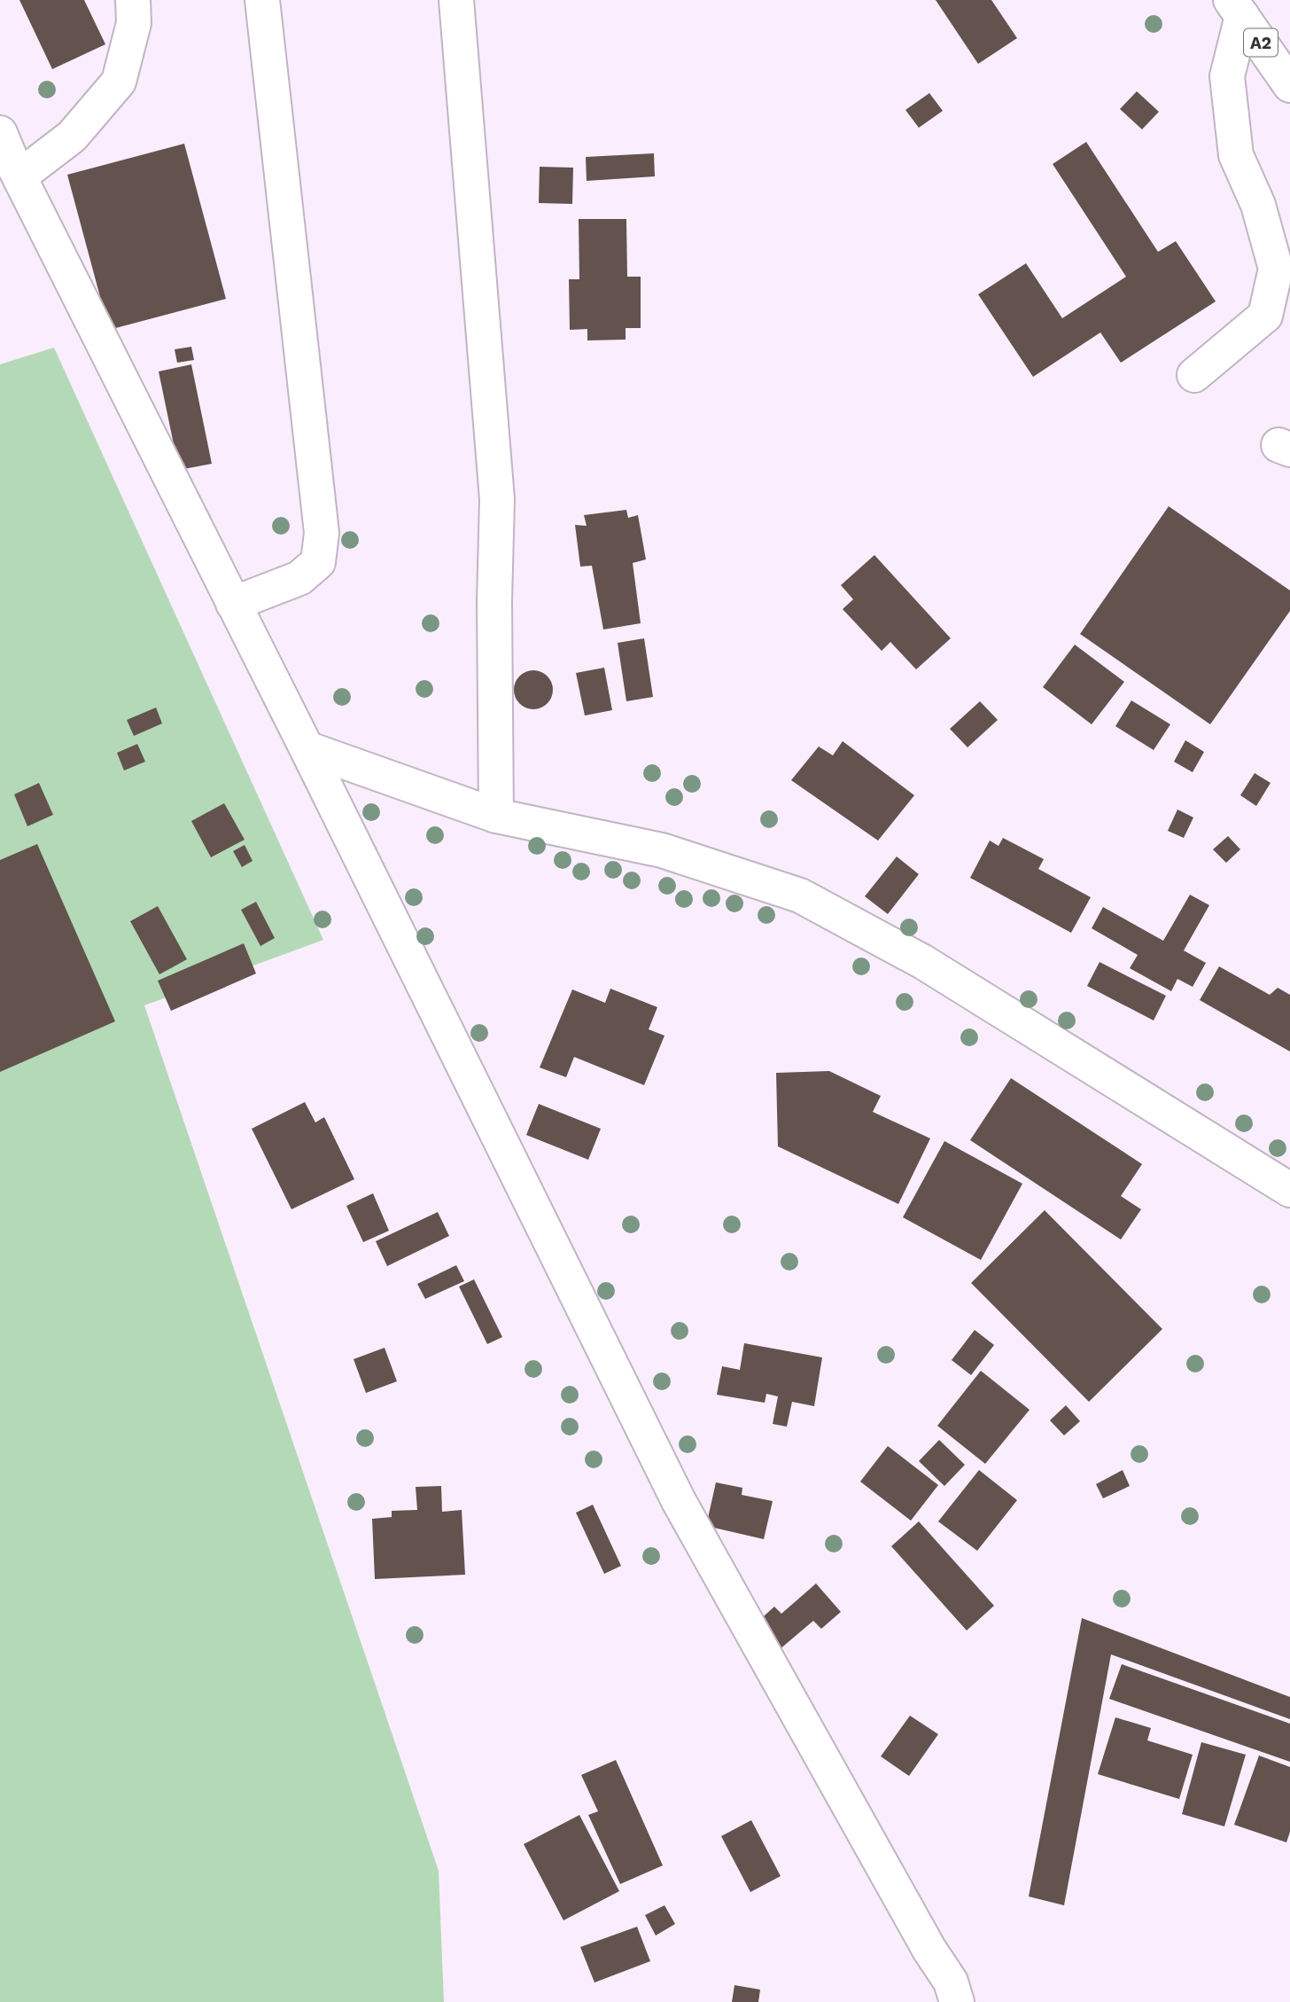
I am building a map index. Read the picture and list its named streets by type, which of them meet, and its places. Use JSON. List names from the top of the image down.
{
  "streets": {
    "main road": ["A2"]
  }
}
